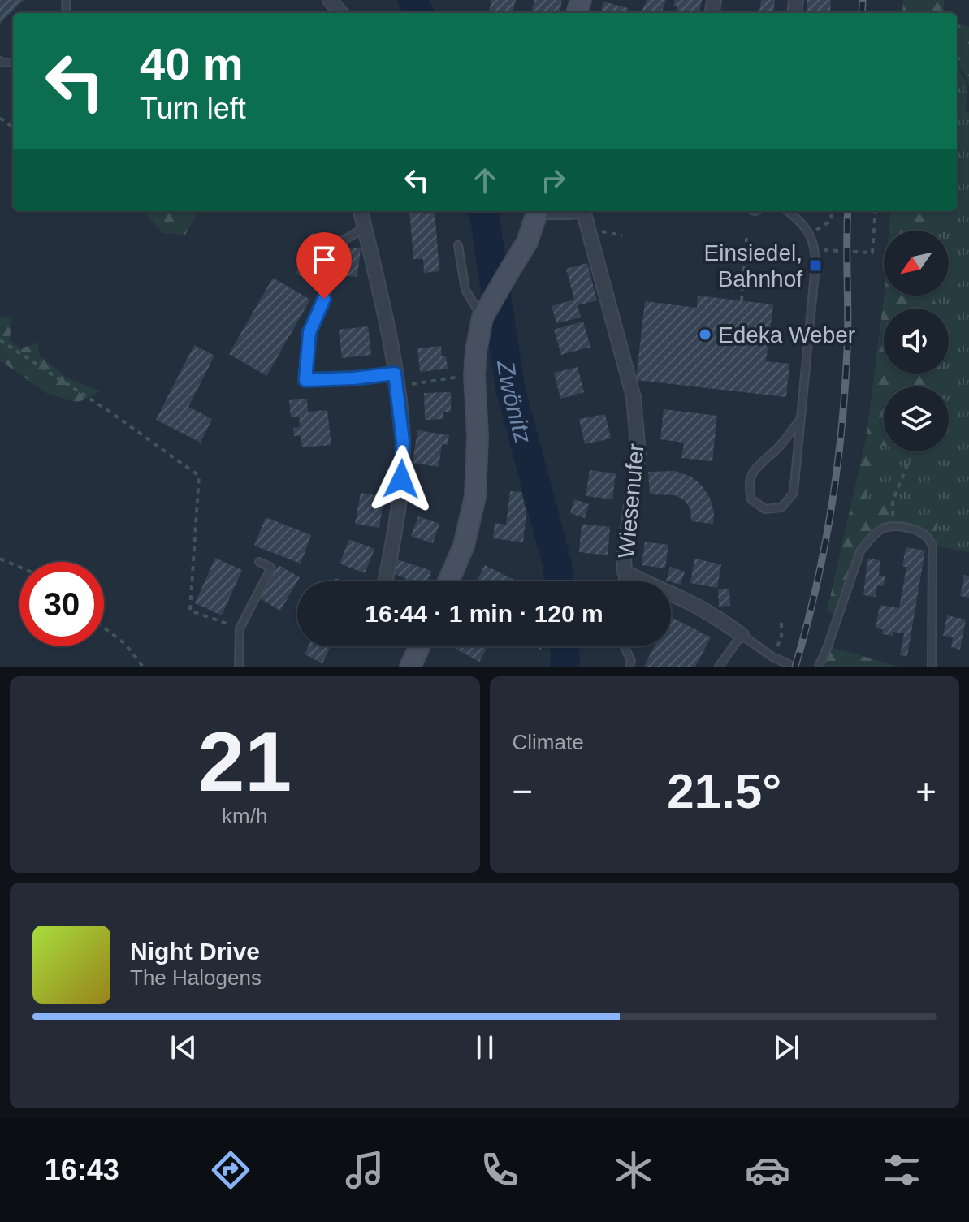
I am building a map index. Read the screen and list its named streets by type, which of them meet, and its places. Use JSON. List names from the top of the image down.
{
  "streets": {
    "street": ["Wiesenufer"]
  },
  "water": ["Zwönitz"],
  "places": {
    "transit": ["Einsiedel, Bahnhof"],
    "other": ["Edeka Weber"]
  },
  "north": "bottom left",
  "page": {
    "turn": ["40 m", "Turn left"],
    "limit": "30",
    "trip": "16:44 · 1 min · 120 m",
    "tile": [
      ["21", "km/h"],
      "Climate"
    ],
    "heat": ["−", "21.5°", "+"],
    "song": ["Night Drive", "The Halogens"],
    "tabs": "16:43"
  }
}
